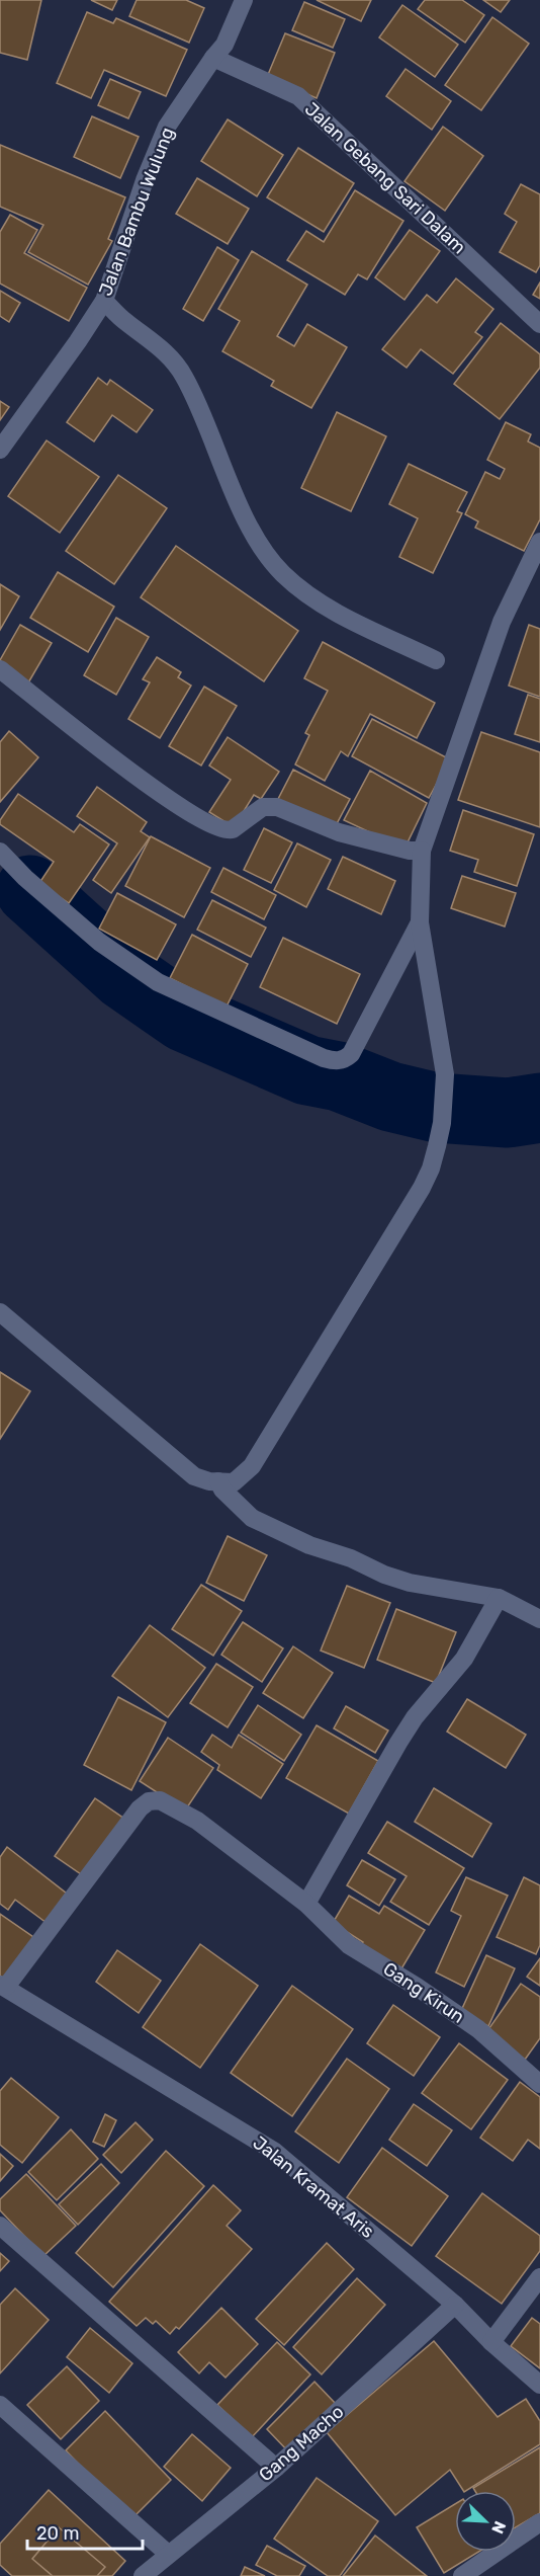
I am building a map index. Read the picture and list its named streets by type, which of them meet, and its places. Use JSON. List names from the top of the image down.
{
  "streets": {
    "street": [
      "Jalan Gebang Sari Dalam",
      "Jalan Bambu Wulung",
      "Gang Kirun",
      "Jalan Kramat Aris",
      "Gang Macho"
    ]
  },
  "crossings": [
    ["Jalan Gebang Sari Dalam", "Jalan Bambu Wulung"],
    ["Gang Kirun", "Jalan Kramat Aris"],
    ["Jalan Kramat Aris", "Gang Macho"]
  ],
  "scale_bar": "20 m",
  "north": "bottom right"
}
